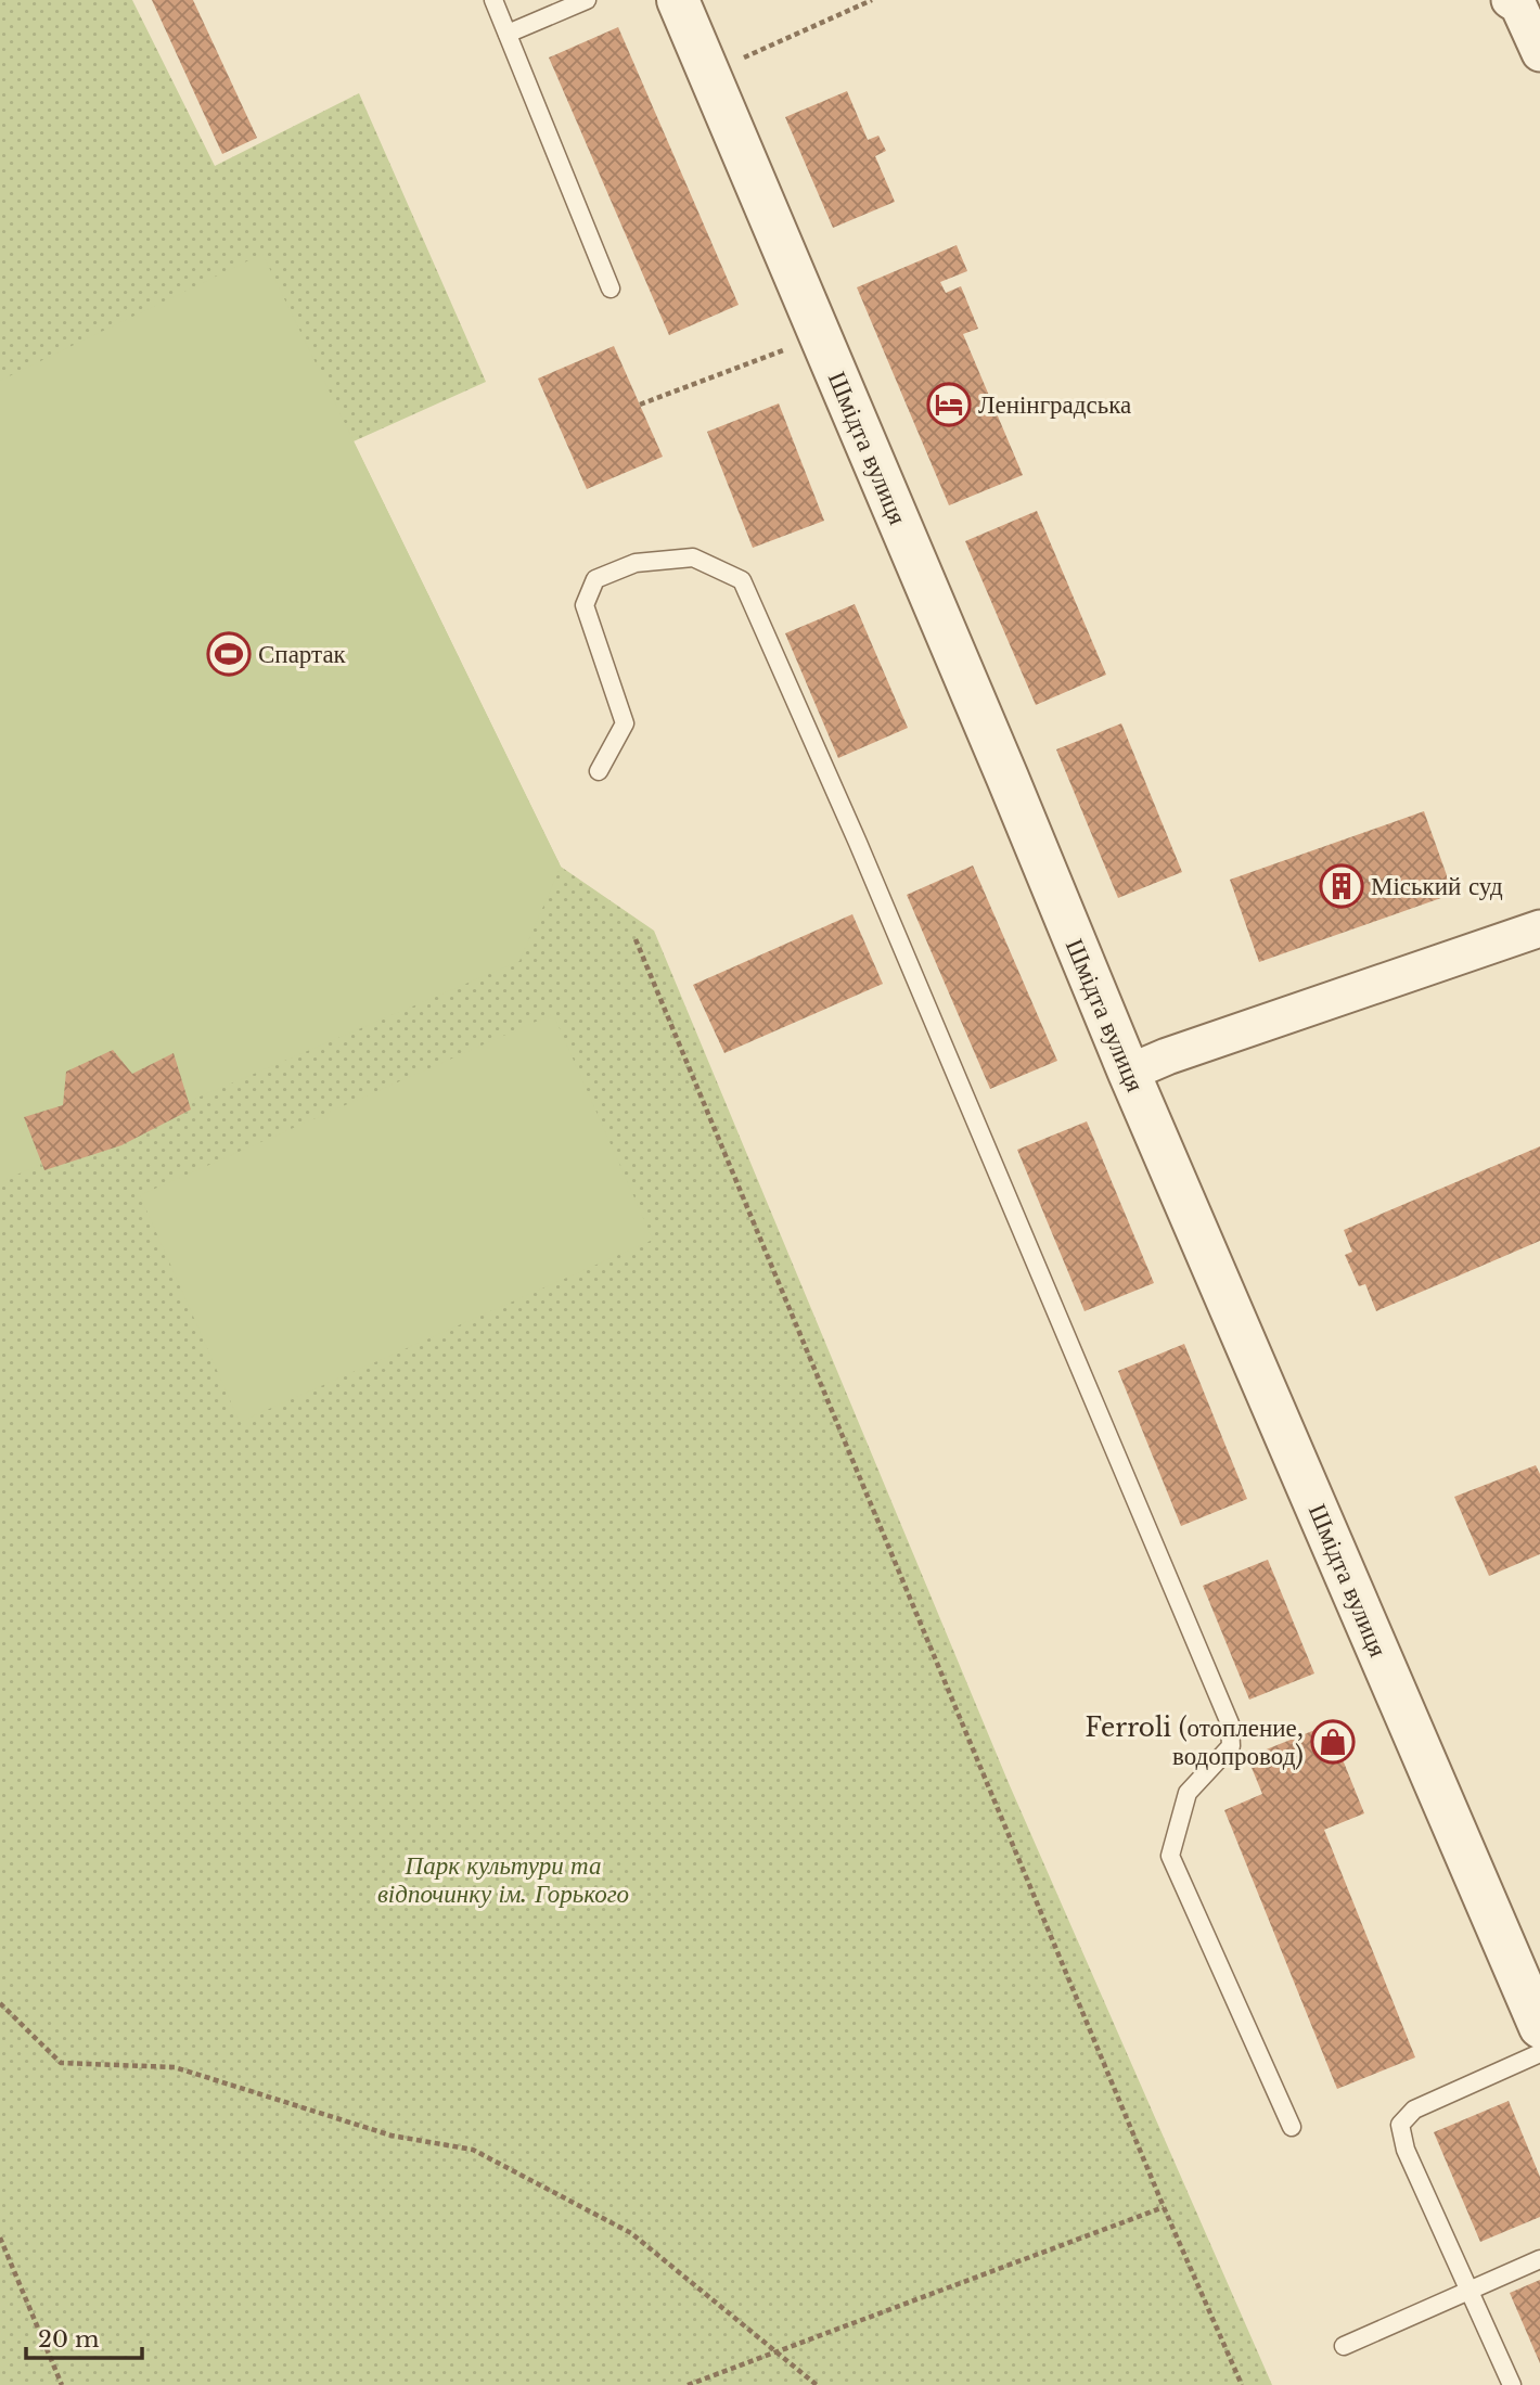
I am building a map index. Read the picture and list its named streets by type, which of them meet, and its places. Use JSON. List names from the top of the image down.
{
  "streets": {
    "street": ["Шмідта вулиця"]
  },
  "parks": ["Парк культури та відпочинку ім. Горького"],
  "places": {
    "hotel": ["Ленінградська"],
    "sports": ["Спартак"],
    "building": ["Міський суд"],
    "shop": ["Ferroli (отопление, водопровод)"]
  },
  "scale_bar": "20 m"
}
